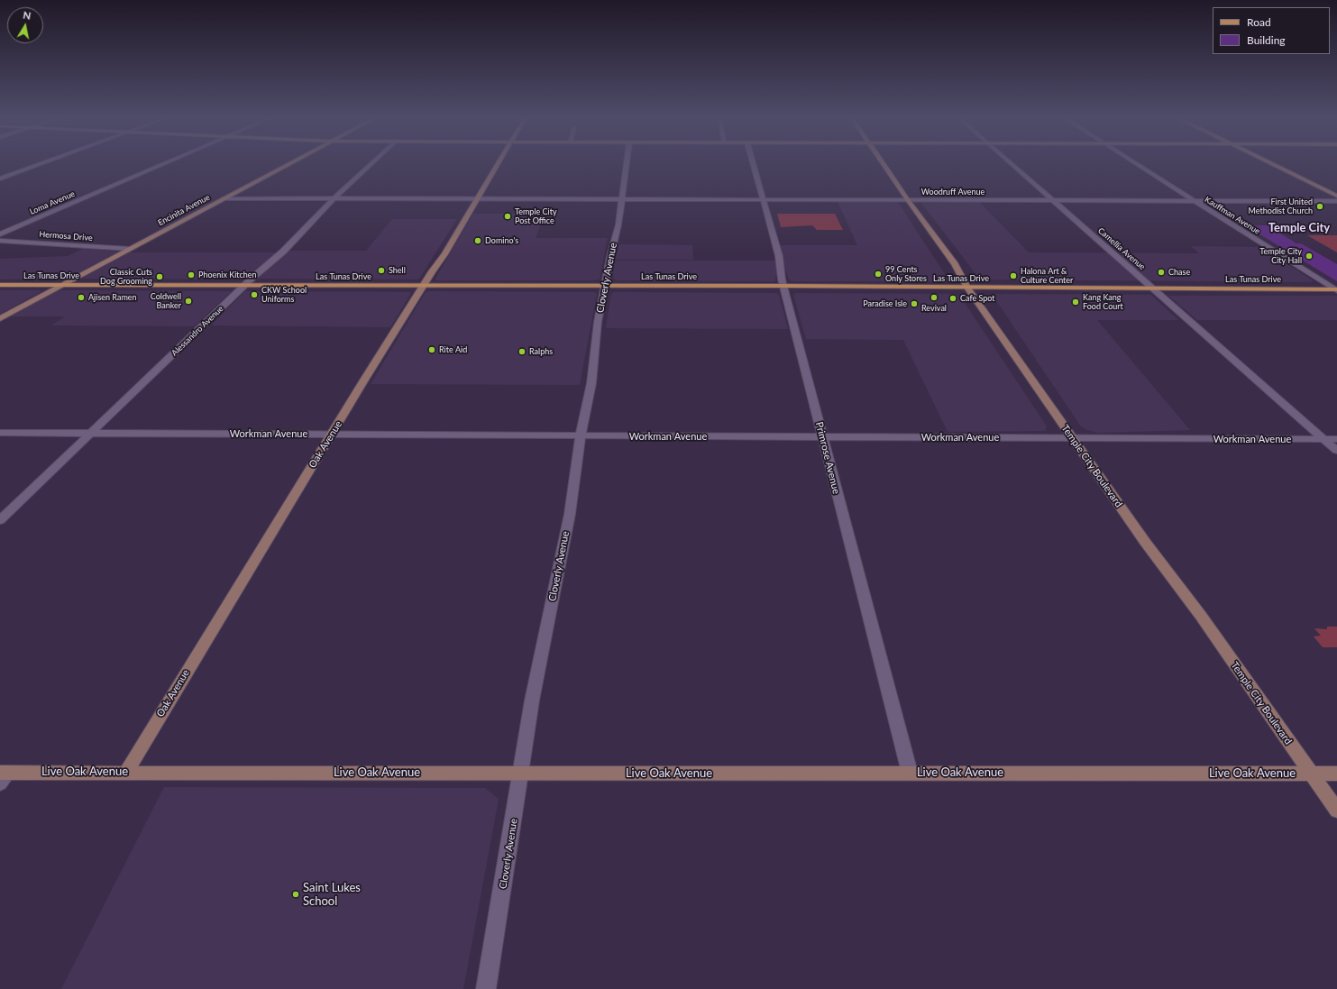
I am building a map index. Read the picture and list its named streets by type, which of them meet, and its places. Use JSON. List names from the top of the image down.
{
  "streets": {
    "main road": ["Las Tunas Drive"],
    "street": [
      "Woodruff Avenue",
      "Loma Avenue",
      "Encinita Avenue",
      "Kauffman Avenue",
      "Hermosa Drive",
      "Camellia Avenue",
      "Cloverly Avenue",
      "Alessandro Avenue",
      "Workman Avenue",
      "Oak Avenue",
      "Primrose Avenue",
      "Temple City Boulevard",
      "Live Oak Avenue"
    ]
  },
  "crossings": [
    ["Woodruff Avenue", "Encinita Avenue"],
    ["Woodruff Avenue", "Kauffman Avenue"],
    ["Woodruff Avenue", "Camellia Avenue"],
    ["Woodruff Avenue", "Cloverly Avenue"],
    ["Woodruff Avenue", "Alessandro Avenue"],
    ["Woodruff Avenue", "Oak Avenue"],
    ["Woodruff Avenue", "Primrose Avenue"],
    ["Woodruff Avenue", "Temple City Boulevard"],
    ["Encinita Avenue", "Hermosa Drive"],
    ["Encinita Avenue", "Las Tunas Drive"],
    ["Kauffman Avenue", "Las Tunas Drive"],
    ["Camellia Avenue", "Las Tunas Drive"],
    ["Camellia Avenue", "Workman Avenue"],
    ["Las Tunas Drive", "Cloverly Avenue"],
    ["Las Tunas Drive", "Alessandro Avenue"],
    ["Las Tunas Drive", "Oak Avenue"],
    ["Las Tunas Drive", "Primrose Avenue"],
    ["Las Tunas Drive", "Temple City Boulevard"],
    ["Cloverly Avenue", "Workman Avenue"],
    ["Cloverly Avenue", "Live Oak Avenue"],
    ["Alessandro Avenue", "Workman Avenue"],
    ["Workman Avenue", "Oak Avenue"],
    ["Workman Avenue", "Primrose Avenue"],
    ["Workman Avenue", "Temple City Boulevard"],
    ["Oak Avenue", "Live Oak Avenue"],
    ["Primrose Avenue", "Live Oak Avenue"],
    ["Temple City Boulevard", "Live Oak Avenue"]
  ],
  "districts": ["Temple City"],
  "places": [
    "First United Methodist Church",
    "Temple City Post Office",
    "Domino's",
    "Temple City City Hall",
    "Shell",
    "Chase",
    "99 Cents Only Stores",
    "Phoenix Kitchen",
    "Halona Art & Culture Center",
    "Classic Cuts Dog Grooming",
    "CKW School Uniforms",
    "Ajisen Ramen",
    "Revival",
    "Cafe Spot",
    "Coldwell Banker",
    "Kang Kang Food Court",
    "Paradise Isle",
    "Rite Aid",
    "Ralphs",
    "Saint Lukes School"
  ],
  "legend": ["Road", "Building"],
  "north": "top"
}
